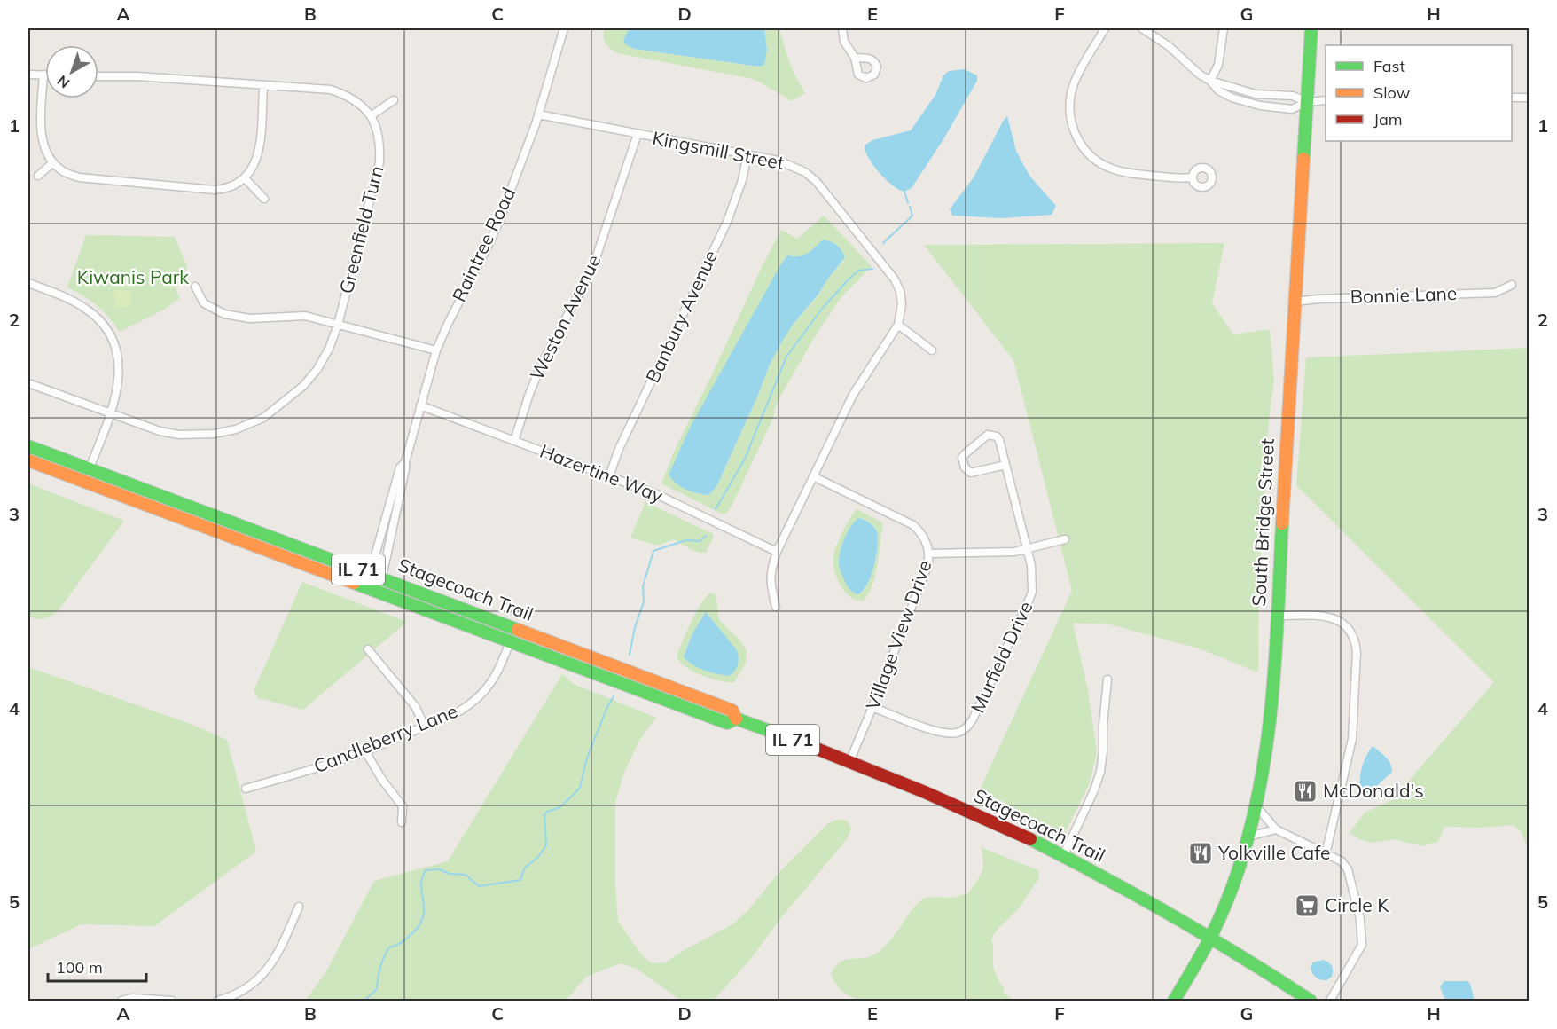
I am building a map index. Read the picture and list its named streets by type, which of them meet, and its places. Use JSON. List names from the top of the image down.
{
  "streets": {
    "main road": ["South Bridge Street", "IL 71", "Stagecoach Trail"],
    "street": [
      "Kingsmill Street",
      "Greenfield Turn",
      "Raintree Road",
      "Bonnie Lane",
      "Banbury Avenue",
      "Weston Avenue",
      "Hazertine Way",
      "Village View Drive",
      "Murfield Drive",
      "Candleberry Lane"
    ]
  },
  "crossings": [
    ["Kingsmill Street", "Raintree Road"],
    ["Kingsmill Street", "Banbury Avenue"],
    ["Kingsmill Street", "Weston Avenue"],
    ["Kingsmill Street", "Hazertine Way"],
    ["Kingsmill Street", "Village View Drive"],
    ["Raintree Road", "Hazertine Way"],
    ["Raintree Road", "Stagecoach Trail"],
    ["Bonnie Lane", "South Bridge Street"],
    ["Banbury Avenue", "Hazertine Way"],
    ["Weston Avenue", "Hazertine Way"],
    ["South Bridge Street", "Stagecoach Trail"],
    ["Stagecoach Trail", "Village View Drive"],
    ["Stagecoach Trail", "Candleberry Lane"],
    ["Village View Drive", "Murfield Drive"]
  ],
  "parks": ["Kiwanis Park"],
  "places": {
    "restaurant": ["McDonald's", "Yolkville Cafe"],
    "supermarket": ["Circle K"]
  },
  "legend": ["Fast", "Slow", "Jam"],
  "scale_bar": "100 m",
  "north": "bottom left",
  "grid": {
    "columns": [
      "A",
      "B",
      "C",
      "D",
      "E",
      "F",
      "G",
      "H"
    ],
    "rows": [
      "1",
      "2",
      "3",
      "4",
      "5"
    ]
  }
}
